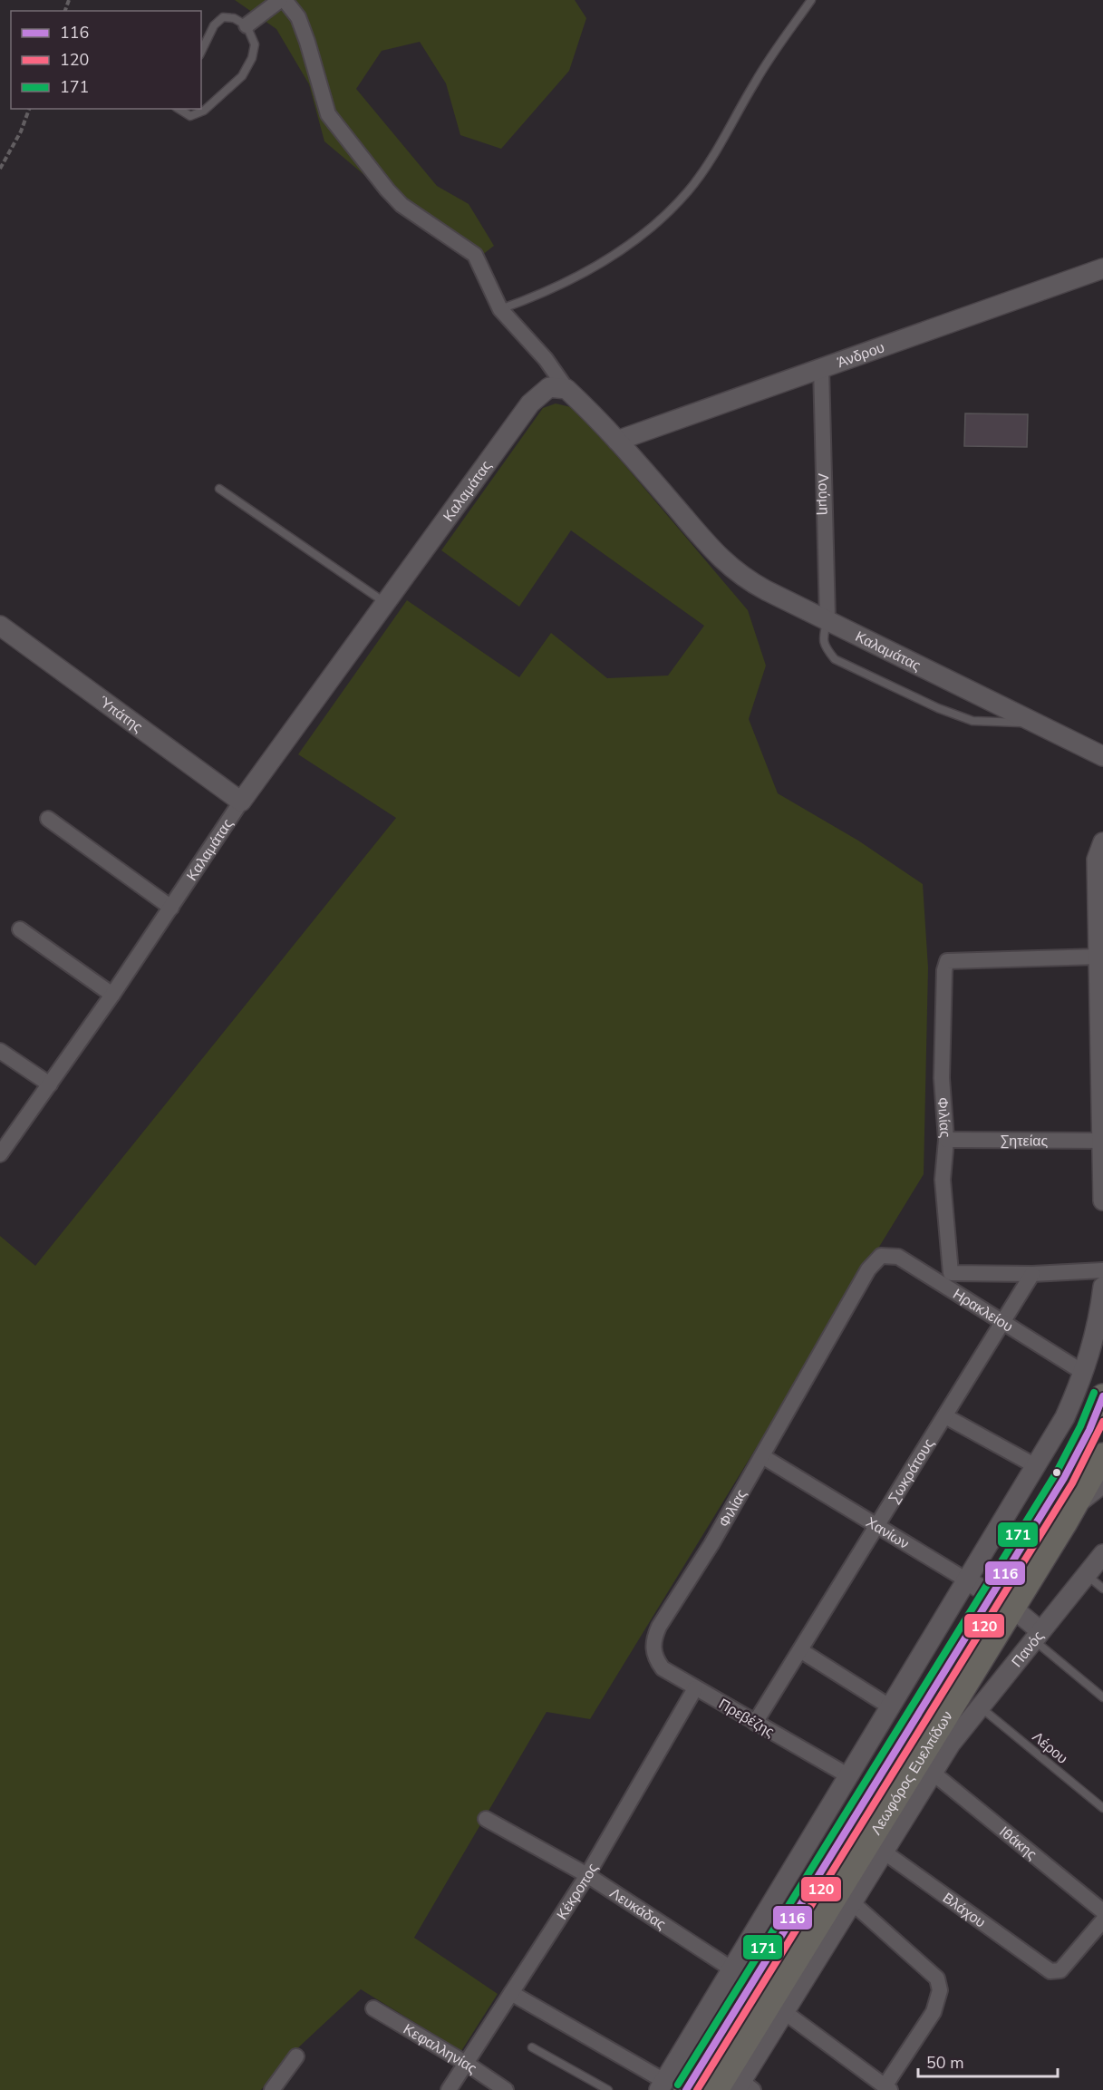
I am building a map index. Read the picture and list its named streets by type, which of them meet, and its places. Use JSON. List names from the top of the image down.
{
  "streets": {
    "main road": ["Λεωφόρος Ευελπίδων"],
    "street": [
      "Άνδρου",
      "Καλαμάτας",
      "Λούμη",
      "Ύπάτης",
      "Φιλίας",
      "Σητείας",
      "Ηρακλείου",
      "Σωκράτους",
      "Χανίων",
      "Πανός",
      "Πρεβέζης",
      "Ιθάκης",
      "Κέκροπος",
      "Λευκάδας",
      "Βλάχου",
      "Κεφαλληνίας"
    ],
    "lane": ["Λέρου"]
  },
  "crossings": [
    ["Άνδρου", "Καλαμάτας"],
    ["Άνδρου", "Λούμη"],
    ["Καλαμάτας", "Λούμη"],
    ["Καλαμάτας", "Ύπάτης"],
    ["Φιλίας", "Σητείας"],
    ["Φιλίας", "Ηρακλείου"],
    ["Φιλίας", "Χανίων"],
    ["Φιλίας", "Πρεβέζης"],
    ["Ηρακλείου", "Σωκράτους"],
    ["Σωκράτους", "Χανίων"],
    ["Σωκράτους", "Πρεβέζης"],
    ["Χανίων", "Πανός"],
    ["Χανίων", "Λεωφόρος Ευελπίδων"],
    ["Πανός", "Λέρου"],
    ["Πανός", "Λεωφόρος Ευελπίδων"],
    ["Πανός", "Ιθάκης"],
    ["Πανός", "Βλάχου"],
    ["Πρεβέζης", "Κέκροπος"],
    ["Λεωφόρος Ευελπίδων", "Βλάχου"],
    ["Κέκροπος", "Λευκάδας"],
    ["Κέκροπος", "Κεφαλληνίας"]
  ],
  "lines": ["transit line 171", "transit line 116", "transit line 120"],
  "legend": ["116", "120", "171"],
  "scale_bar": "50 m"
}
